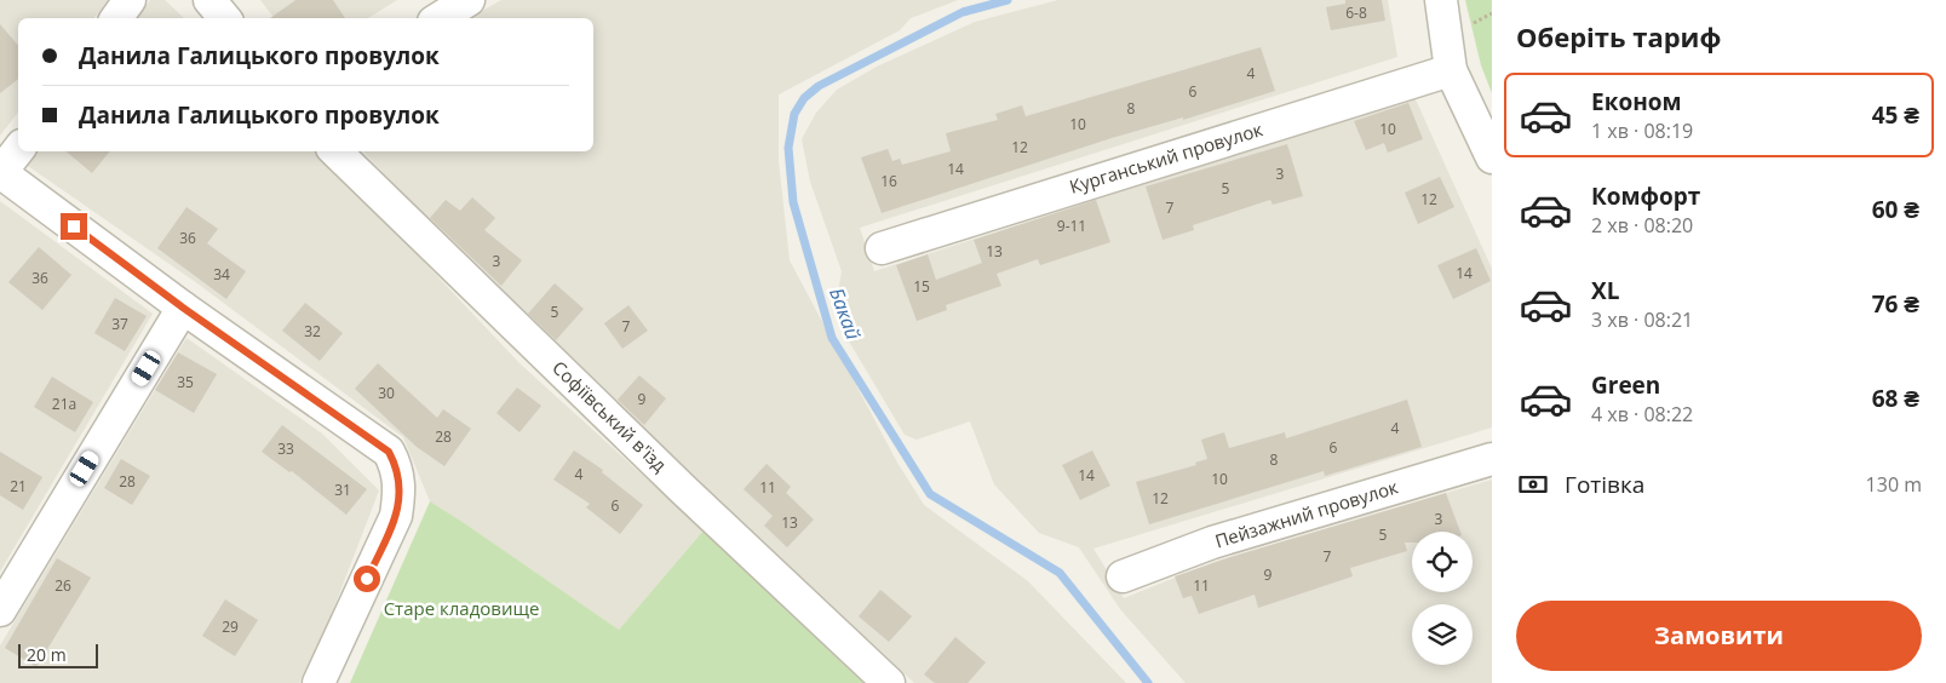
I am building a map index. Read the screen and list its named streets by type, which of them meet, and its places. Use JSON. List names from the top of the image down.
{
  "streets": {
    "street": ["Курганський провулок", "Софіївський в'їзд", "Пейзажний провулок"]
  },
  "water": ["Бакай"],
  "parks": ["Старе кладовище"],
  "house_numbers": [
    "6-8",
    "4",
    "6",
    "8",
    "10",
    "10",
    "12",
    "14",
    "3",
    "16",
    "5",
    "12",
    "7",
    "9-11",
    "36",
    "13",
    "3",
    "14",
    "34",
    "36",
    "15",
    "5",
    "37",
    "7",
    "32",
    "35",
    "30",
    "9",
    "21а",
    "4",
    "28",
    "6",
    "33",
    "8",
    "4",
    "14",
    "10",
    "28",
    "21",
    "11",
    "31",
    "12",
    "6",
    "3",
    "13",
    "5",
    "7",
    "9",
    "26",
    "11",
    "29"
  ],
  "scale_bar": "20 m",
  "page": {
    "heading": "Оберіть тариф",
    "banner": ["Данила Галицького провулок", "Данила Галицького провулок"],
    "list": [
      {
        "name": "Економ",
        "note": "1 хв · 08:19",
        "value": "45 ₴"
      },
      {
        "name": "Комфорт",
        "note": "2 хв · 08:20",
        "value": "60 ₴"
      },
      {
        "name": "XL",
        "note": "3 хв · 08:21",
        "value": "76 ₴"
      },
      {
        "name": "Green",
        "note": "4 хв · 08:22",
        "value": "68 ₴"
      }
    ],
    "pay": ["Готівка", "130 m"],
    "buttons": "Замовити",
    "scale": "20 m"
  }
}
